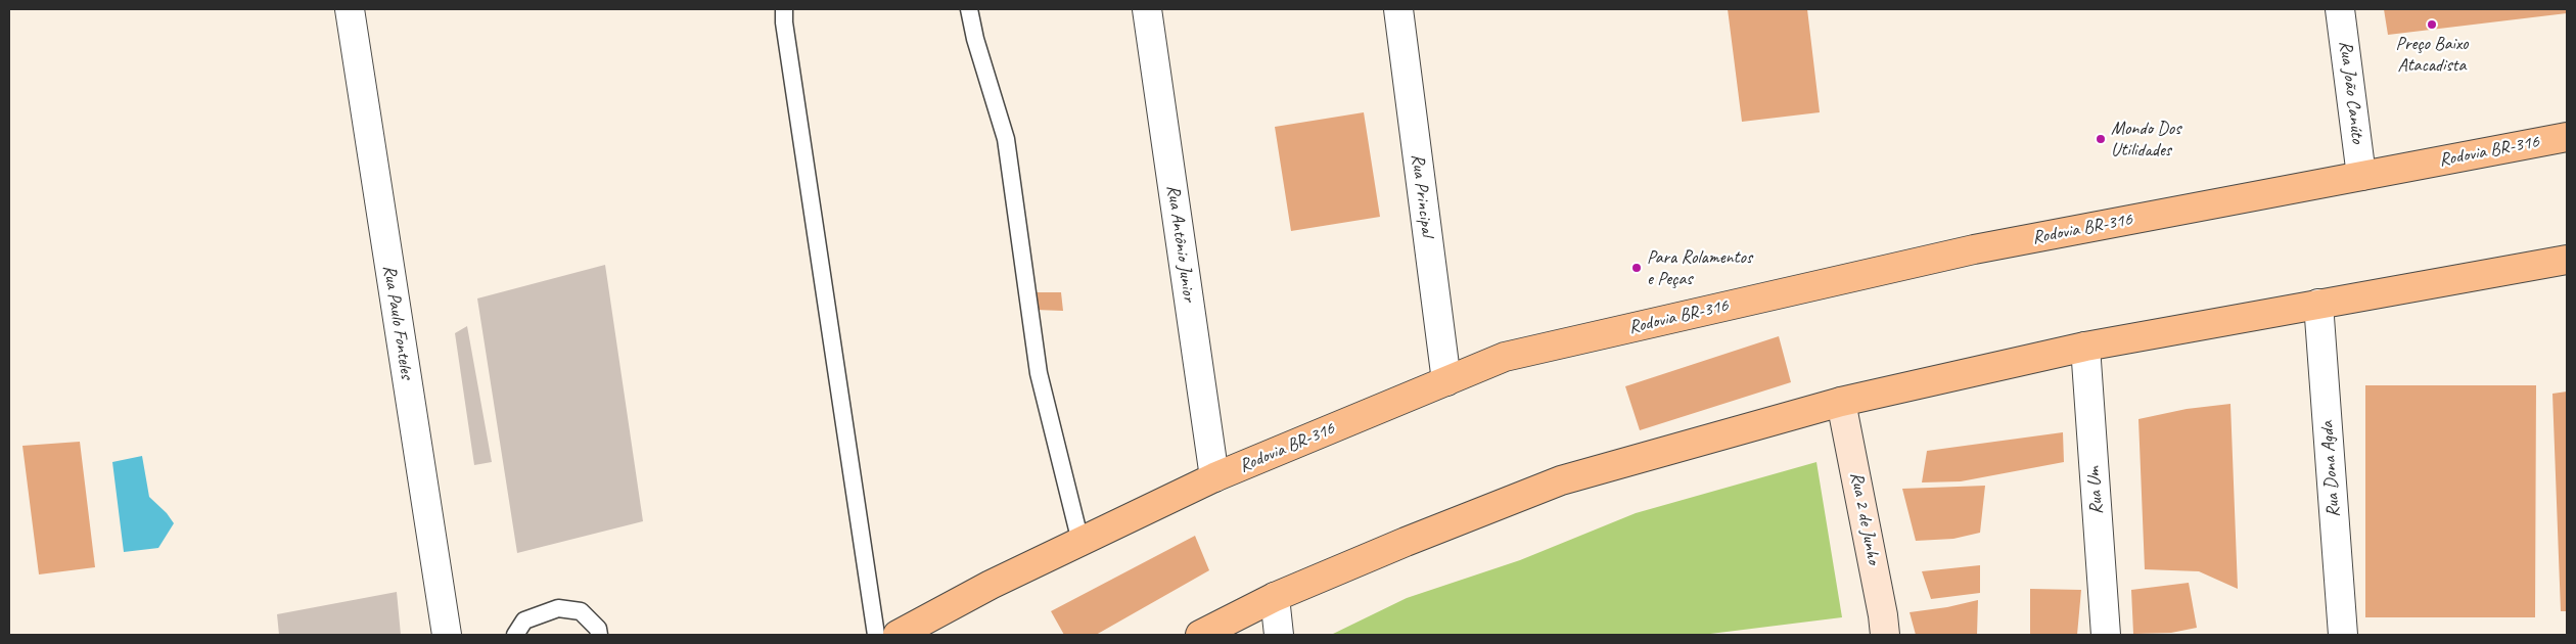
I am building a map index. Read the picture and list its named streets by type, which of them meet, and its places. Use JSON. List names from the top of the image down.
{
  "streets": {
    "highway": ["Rodovia BR-316"],
    "street": [
      "Rua João Canúto",
      "Rua Principal",
      "Rua Antônio Junior",
      "Rua Paulo Fonteles",
      "Rua Dona Agda",
      "Rua Um",
      "Rua 2 de Junho"
    ]
  },
  "crossings": [
    ["Rua João Canúto", "Rodovia BR-316"],
    ["Rodovia BR-316", "Rua Principal"],
    ["Rodovia BR-316", "Rua Antônio Junior"]
  ],
  "places": ["Preço Baixo Atacadista", "Mondo Dos Utilidades", "Para Rolamentos e Peças"]
}
